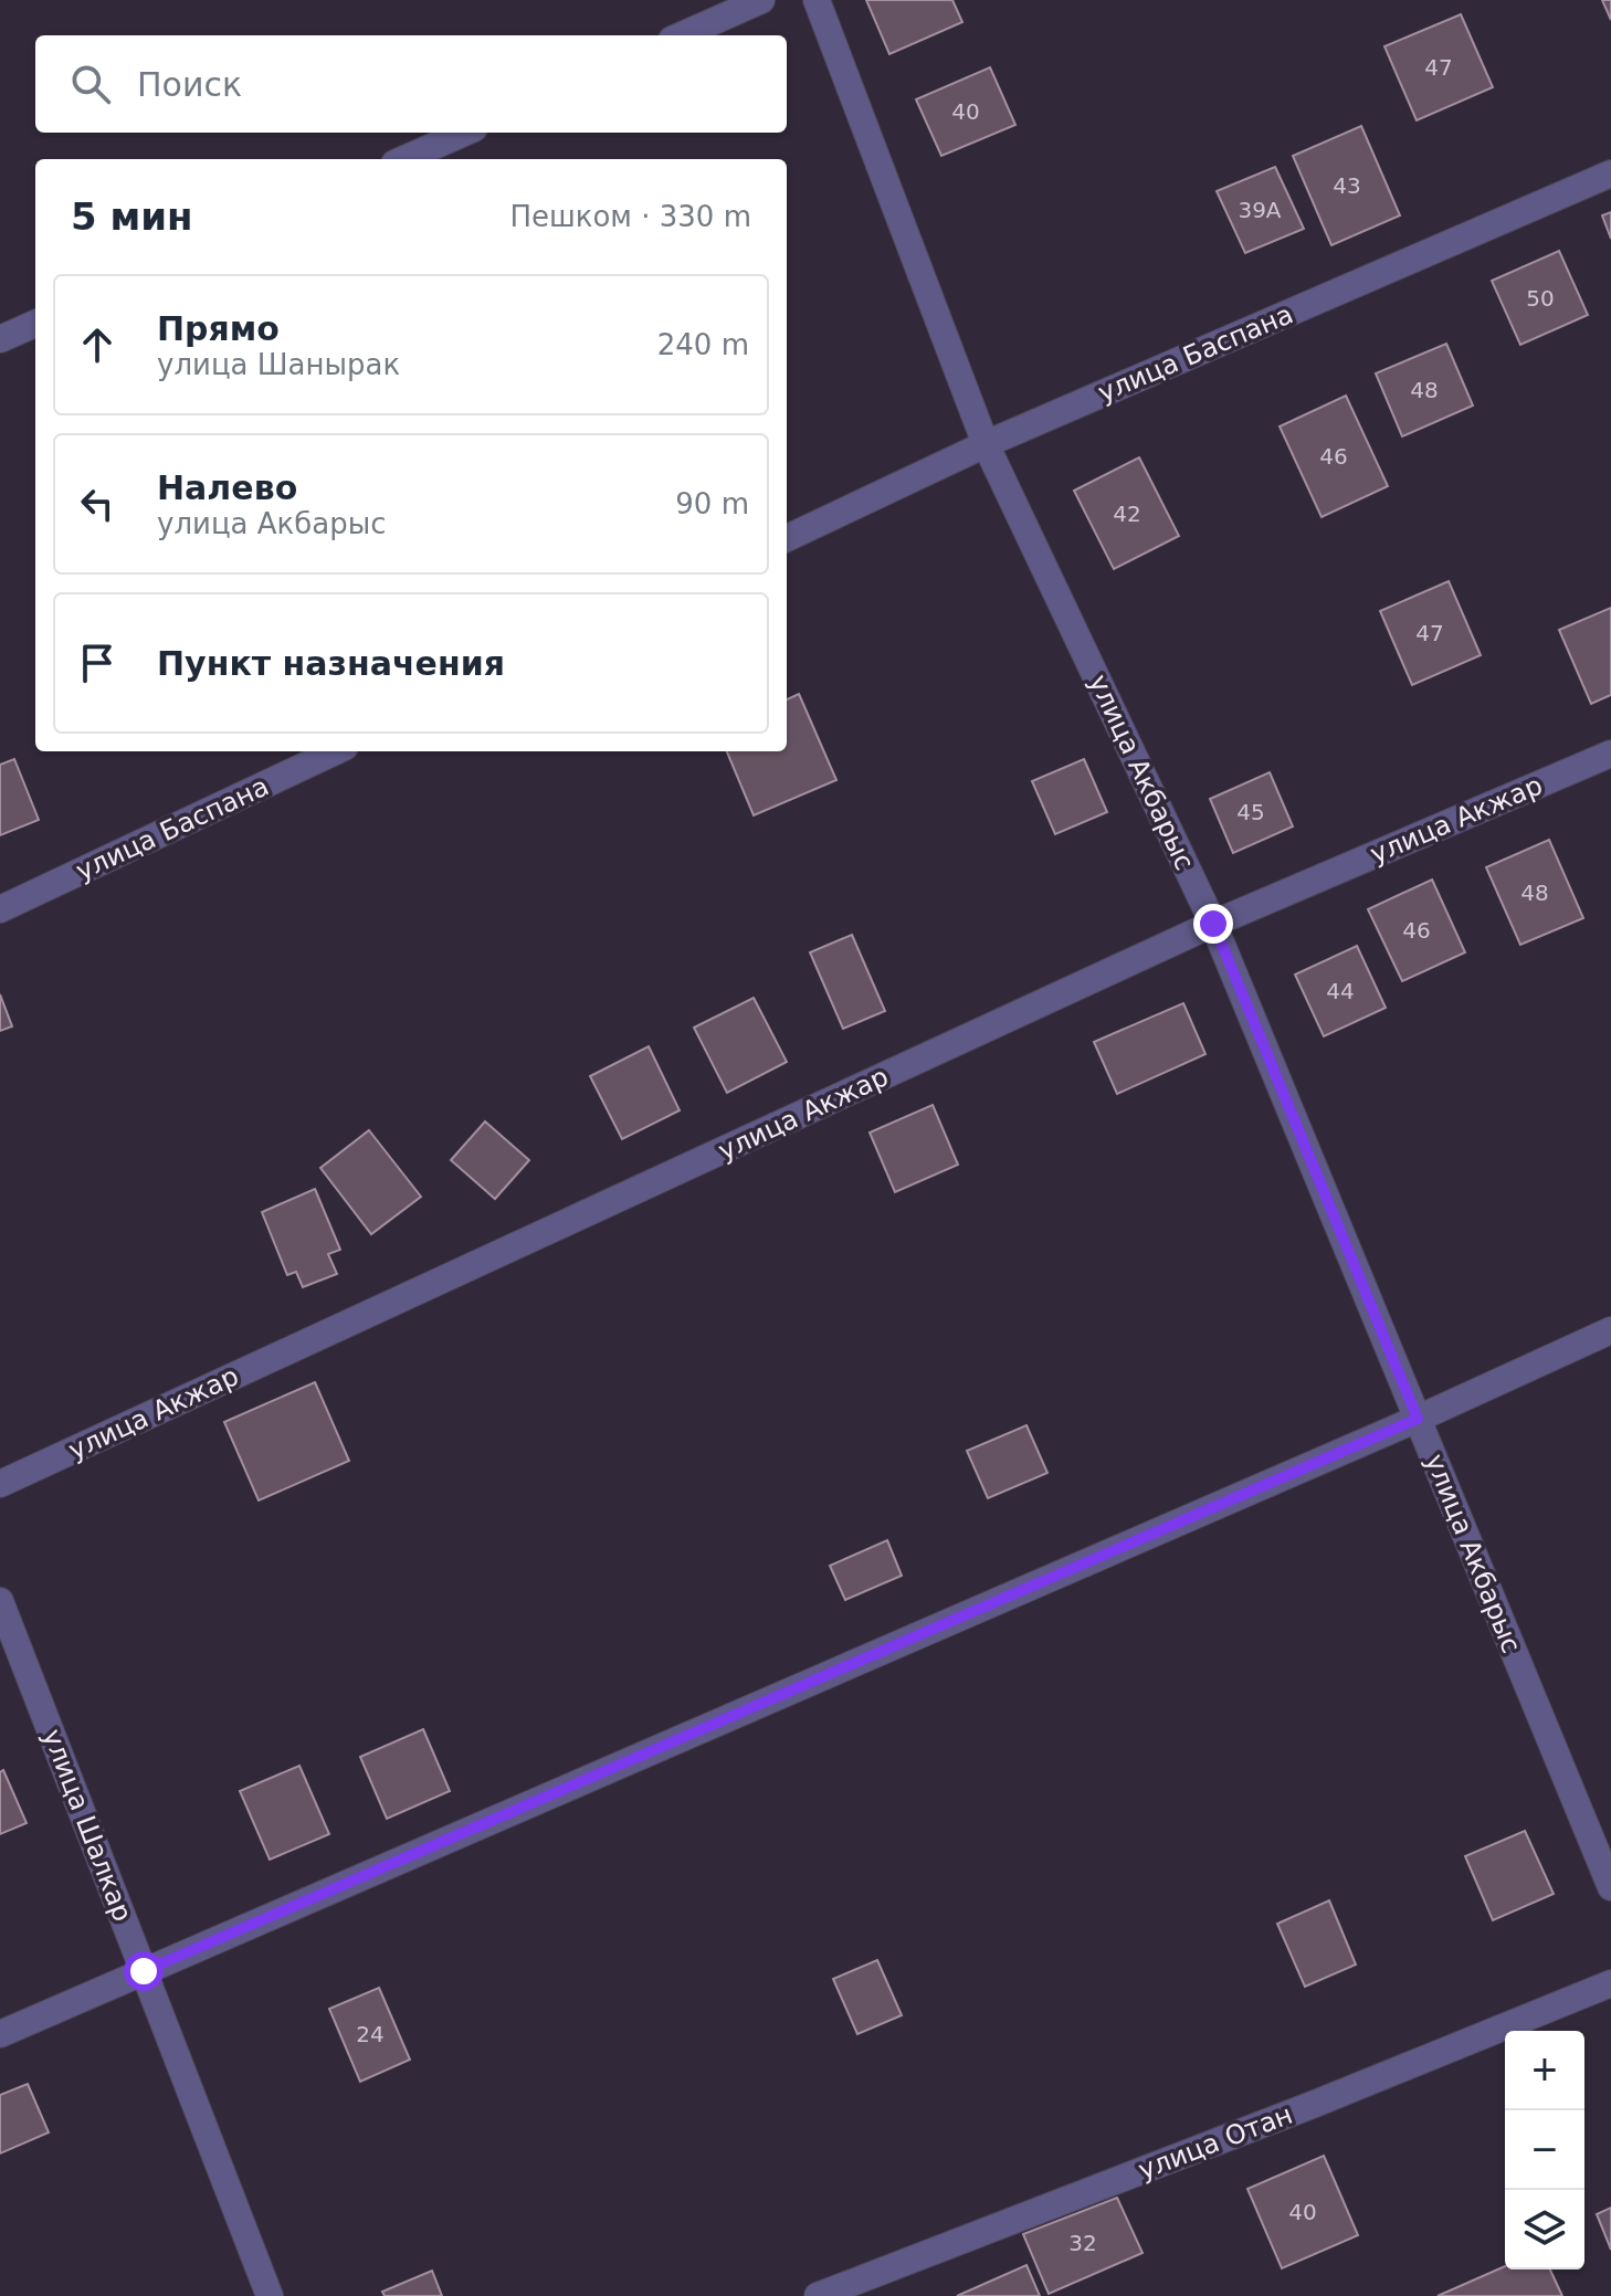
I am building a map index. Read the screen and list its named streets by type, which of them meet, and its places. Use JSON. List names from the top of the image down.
{
  "streets": {
    "street": [
      "улица Баспана",
      "улица Акбарыс",
      "улица Акжар",
      "улица Шалкар",
      "улица Отан"
    ]
  },
  "crossings": [
    ["улица Баспана", "улица Акбарыс"],
    ["улица Акбарыс", "улица Акжар"]
  ],
  "house_numbers": [
    "47",
    "40",
    "43",
    "39А",
    "50",
    "48",
    "46",
    "42",
    "47",
    "45",
    "48",
    "46",
    "44",
    "24",
    "40",
    "32"
  ],
  "page": {
    "search": "Поиск",
    "heading": ["5 мин", "Пешком · 330 m"],
    "list": [
      ["Прямо", "улица Шанырак", "240 m"],
      ["Налево", "улица Акбарыс", "90 m"],
      "Пункт назначения"
    ],
    "map_buttons": ["+", "−"]
  }
}
